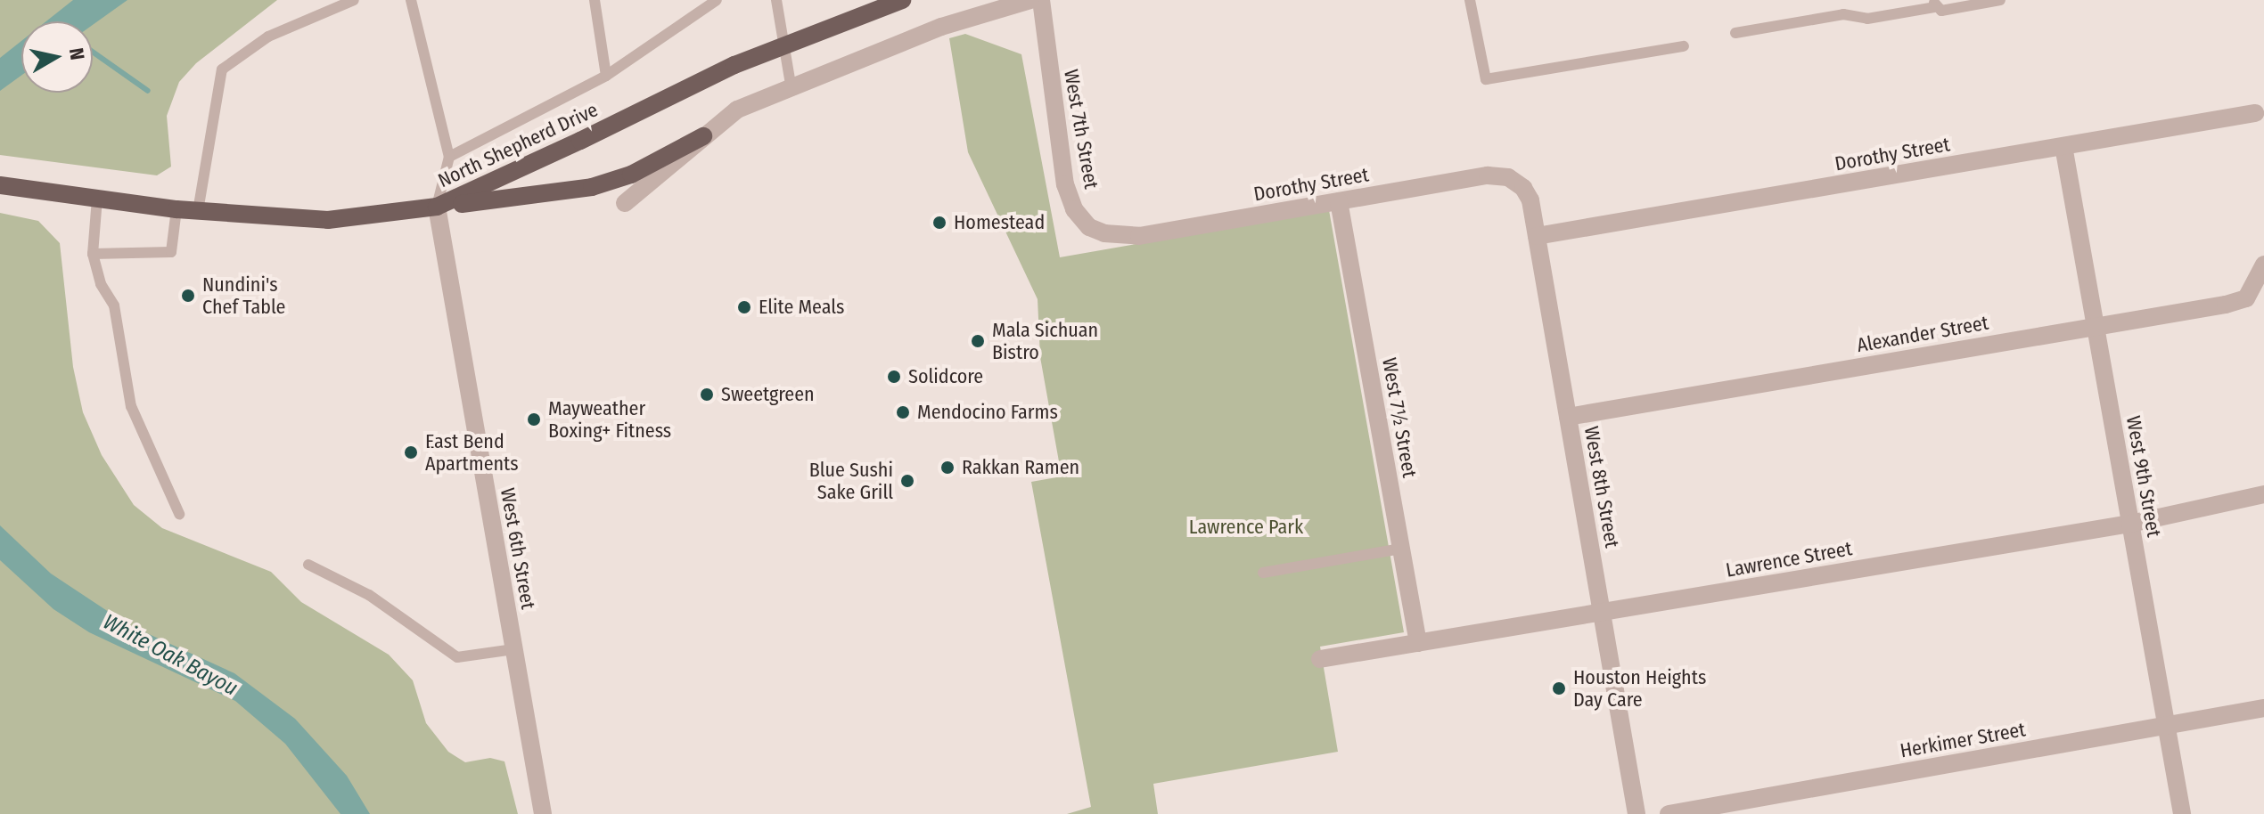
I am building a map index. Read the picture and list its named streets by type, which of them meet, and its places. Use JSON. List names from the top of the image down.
{
  "streets": {
    "main road": ["North Shepherd Drive"],
    "street": [
      "West 7th Street",
      "Dorothy Street",
      "Alexander Street",
      "West 7½ Street",
      "West 9th Street",
      "West 8th Street",
      "West 6th Street",
      "Lawrence Street",
      "Herkimer Street"
    ]
  },
  "crossings": [
    ["West 7th Street", "Dorothy Street"],
    ["North Shepherd Drive", "West 6th Street"],
    ["Dorothy Street", "West 7½ Street"],
    ["Dorothy Street", "West 9th Street"],
    ["Dorothy Street", "West 8th Street"],
    ["Alexander Street", "West 9th Street"],
    ["Alexander Street", "West 8th Street"],
    ["West 7½ Street", "Lawrence Street"],
    ["West 9th Street", "Lawrence Street"],
    ["West 9th Street", "Herkimer Street"],
    ["West 8th Street", "Lawrence Street"]
  ],
  "water": ["White Oak Bayou"],
  "parks": ["Lawrence Park"],
  "places": [
    "Homestead",
    "Nundini's Chef Table",
    "Elite Meals",
    "Mala Sichuan Bistro",
    "Solidcore",
    "Sweetgreen",
    "Mendocino Farms",
    "Mayweather Boxing+ Fitness",
    "East Bend Apartments",
    "Rakkan Ramen",
    "Blue Sushi Sake Grill",
    "Houston Heights Day Care"
  ],
  "north": "right"
}
